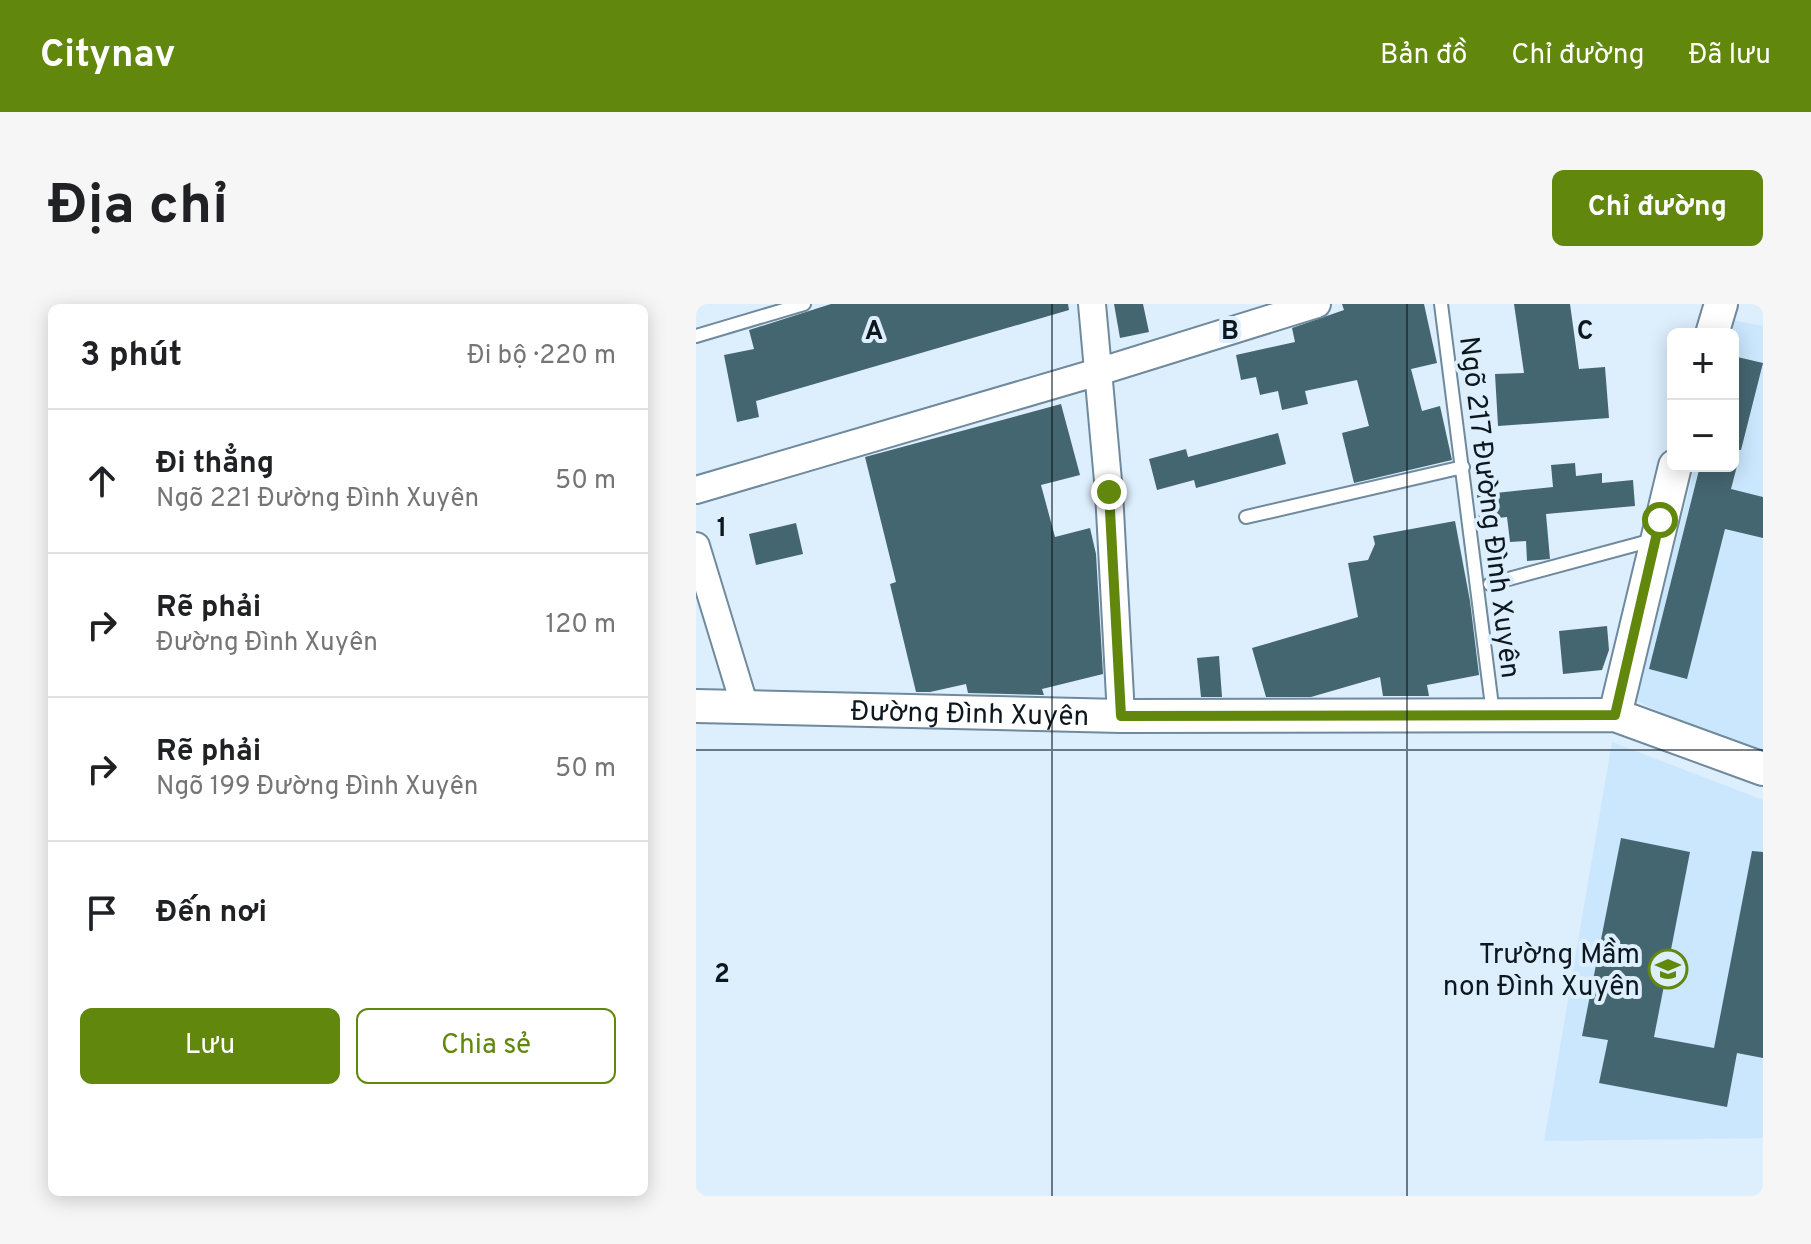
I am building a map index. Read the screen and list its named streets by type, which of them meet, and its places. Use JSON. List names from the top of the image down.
{
  "streets": {
    "street": ["Đường Đình Xuyên"],
    "lane": ["Ngõ 217 Đường Đình Xuyên"]
  },
  "crossings": [
    ["Ngõ 217 Đường Đình Xuyên", "Đường Đình Xuyên"]
  ],
  "places": {
    "school or university": ["Trường Mầm non Đình Xuyên"]
  },
  "page": {
    "header": "Citynav",
    "nav": ["Bản đồ", "Chỉ đường", "Đã lưu"],
    "buttons": [
      "Chỉ đường",
      ["Lưu", "Chia sẻ"]
    ],
    "title": "Địa chỉ",
    "heading": ["3 phút", "Đi bộ · 220 m"],
    "map_buttons": ["+", "−"],
    "list": [
      ["Đi thẳng", "Ngõ 221 Đường Đình Xuyên", "50 m"],
      ["Rẽ phải", "Đường Đình Xuyên", "120 m"],
      ["Rẽ phải", "Ngõ 199 Đường Đình Xuyên", "50 m"],
      "Đến nơi"
    ]
  },
  "grid": {
    "columns": ["A", "B", "C"],
    "rows": ["1", "2"]
  }
}
